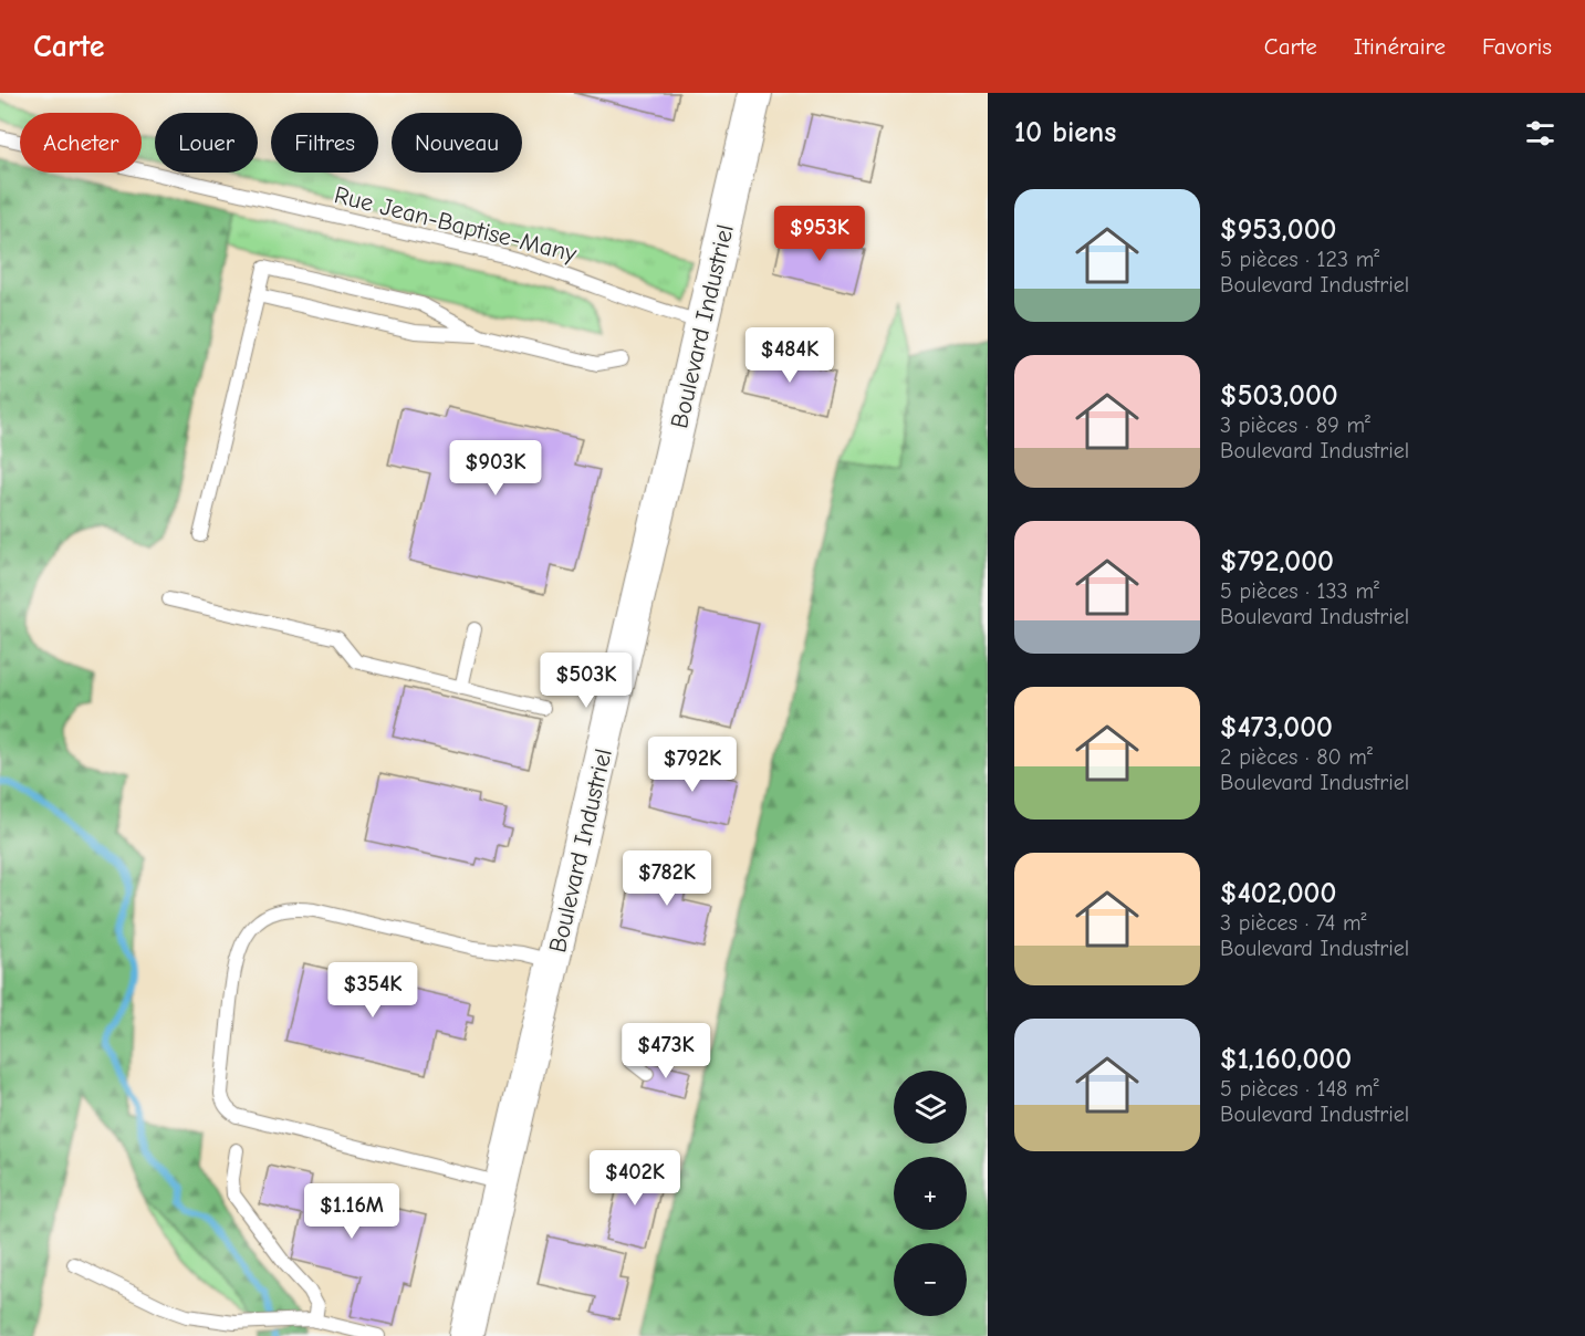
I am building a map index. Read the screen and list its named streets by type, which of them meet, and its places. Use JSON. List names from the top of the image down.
{
  "streets": {
    "street": ["Boulevard Industriel"],
    "lane": ["Rue Jean-Baptise-Many"]
  },
  "crossings": [
    ["Rue Jean-Baptise-Many", "Boulevard Industriel"]
  ],
  "page": {
    "header": "Carte",
    "nav": ["Carte", "Itinéraire", "Favoris"],
    "heading": "10 biens",
    "chip": [
      "Acheter",
      "Louer",
      "Filtres",
      "Nouveau"
    ],
    "list": [
      {
        "name": "$953,000",
        "note": "5 pièces · 123 m² · Boulevard Industriel"
      },
      {
        "name": "$503,000",
        "note": "3 pièces · 89 m² · Boulevard Industriel"
      },
      {
        "name": "$792,000",
        "note": "5 pièces · 133 m² · Boulevard Industriel"
      },
      {
        "name": "$473,000",
        "note": "2 pièces · 80 m² · Boulevard Industriel"
      },
      {
        "name": "$402,000",
        "note": "3 pièces · 74 m² · Boulevard Industriel"
      },
      {
        "name": "$1,160,000",
        "note": "5 pièces · 148 m² · Boulevard Industriel"
      }
    ],
    "price": [
      "$953K",
      "$484K",
      "$903K",
      "$503K",
      "$792K",
      "$782K",
      "$354K",
      "$473K",
      "$402K",
      "$1.16M"
    ],
    "map_buttons": ["+", "−"]
  }
}
